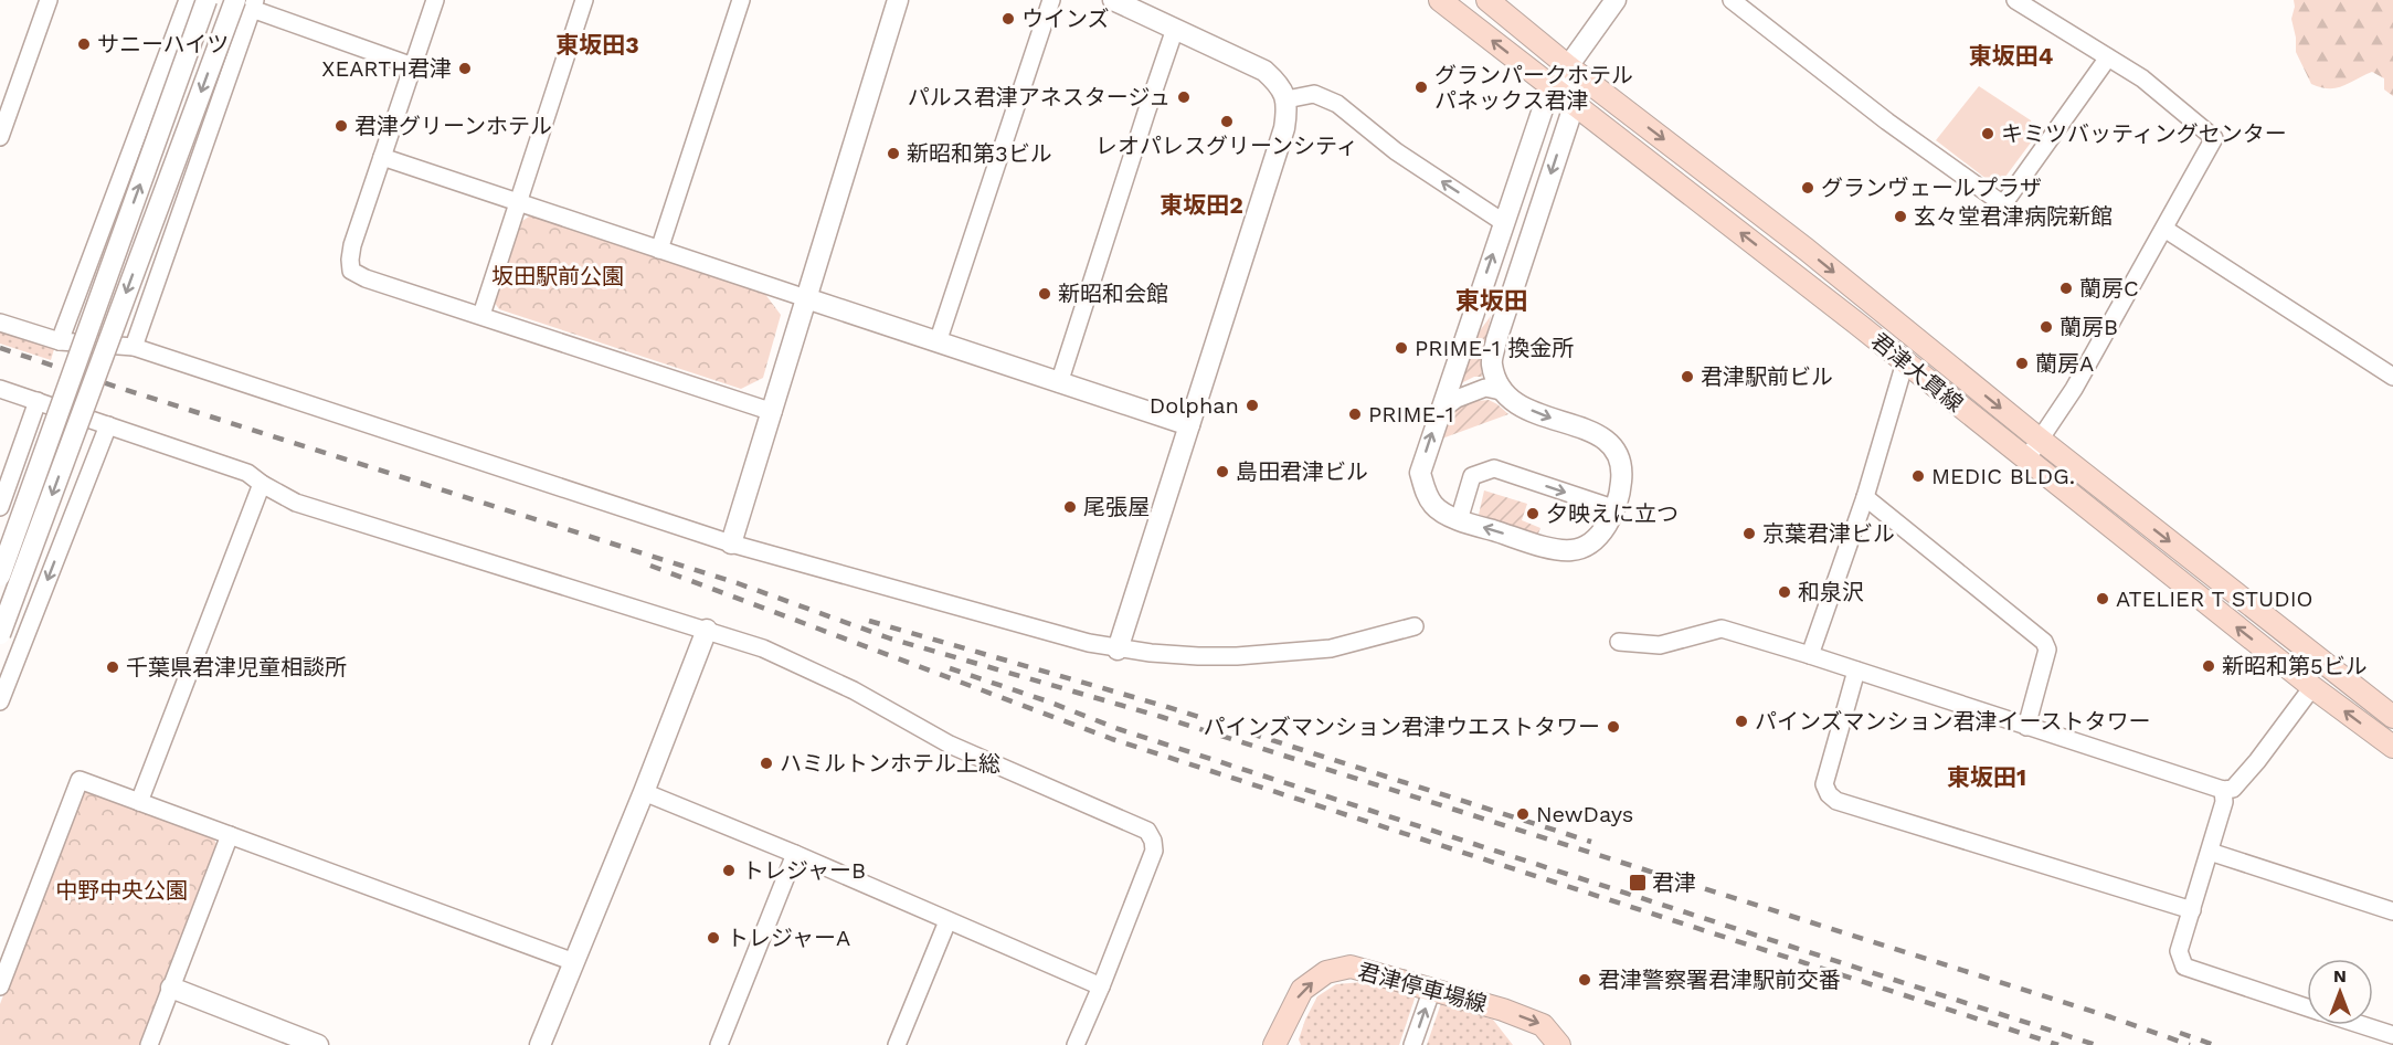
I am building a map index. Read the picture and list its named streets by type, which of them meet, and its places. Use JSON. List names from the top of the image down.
{
  "streets": {
    "main road": ["君津大貫線", "君津停車場線"]
  },
  "one_way": ["君津停車場線"],
  "districts": [
    "東坂田3",
    "東坂田4",
    "東坂田2",
    "東坂田",
    "東坂田1"
  ],
  "parks": ["坂田駅前公園", "中野中央公園"],
  "places": {
    "other": [
      "ウインズ",
      "サニーハイツ",
      "XEARTH君津",
      "グランパークホテル パネックス君津",
      "パルス君津アネスタージュ",
      "レオパレスグリーンシティ",
      "君津グリーンホテル",
      "キミツバッティングセンター",
      "新昭和第3ビル",
      "グランヴェールプラザ",
      "玄々堂君津病院新館",
      "蘭房C",
      "新昭和会館",
      "蘭房B",
      "PRIME-1 換金所",
      "蘭房A",
      "君津駅前ビル",
      "Dolphan",
      "PRIME-1",
      "島田君津ビル",
      "MEDIC BLDG.",
      "尾張屋",
      "夕映えに立つ",
      "京葉君津ビル",
      "和泉沢",
      "ATELIER T STUDIO",
      "新昭和第5ビル",
      "千葉県君津児童相談所",
      "パインズマンション君津イーストタワー",
      "パインズマンション君津ウエストタワー",
      "ハミルトンホテル上総",
      "NewDays",
      "トレジャーB",
      "トレジャーA",
      "君津警察署君津駅前交番"
    ],
    "transit": ["君津"]
  },
  "north": "top"
}
